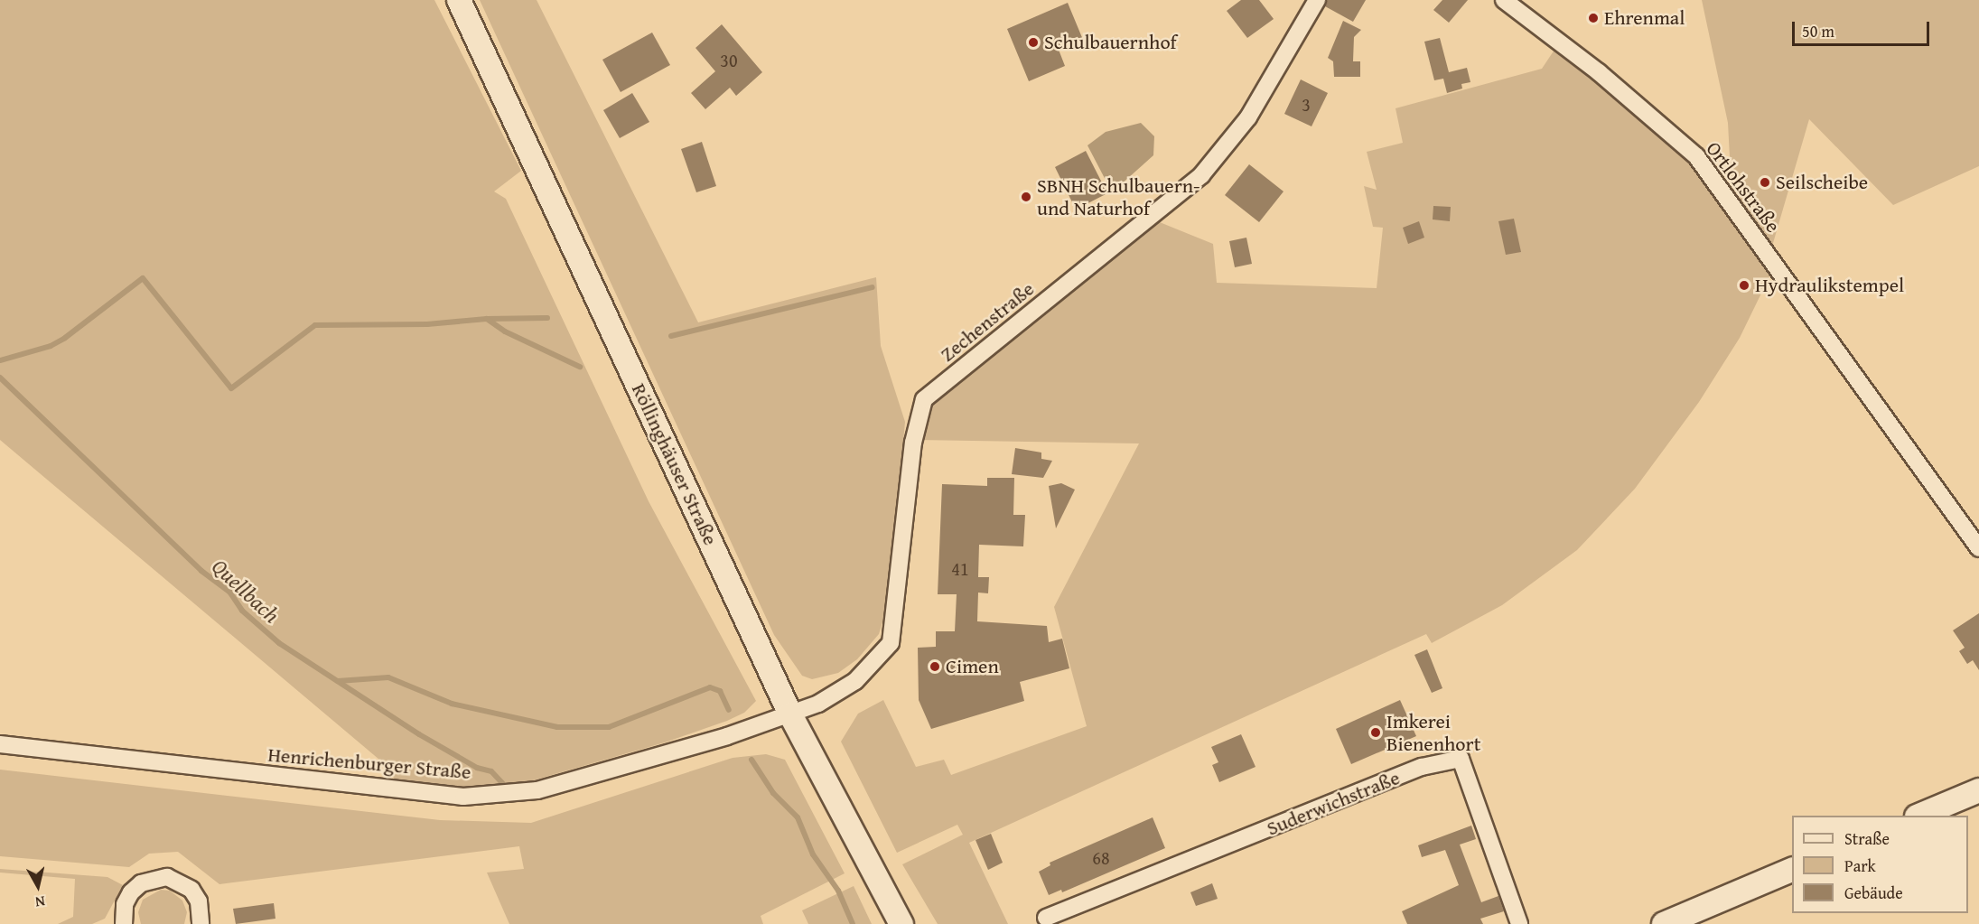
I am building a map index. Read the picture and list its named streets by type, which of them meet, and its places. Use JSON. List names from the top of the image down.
{
  "streets": {
    "main road": ["Röllinghäuser Straße"],
    "street": [
      "Ortlohstraße",
      "Zechenstraße",
      "Henrichenburger Straße",
      "Suderwichstraße"
    ]
  },
  "crossings": [
    ["Zechenstraße", "Röllinghäuser Straße"],
    ["Zechenstraße", "Henrichenburger Straße"],
    ["Röllinghäuser Straße", "Henrichenburger Straße"]
  ],
  "water": ["Quellbach"],
  "places": [
    "Ehrenmal",
    "Schulbauernhof",
    "Seilscheibe",
    "SBNH Schulbauern- und Naturhof",
    "Hydraulikstempel",
    "Cimen",
    "Imkerei Bienenhort"
  ],
  "house_numbers": [
    "30",
    "3",
    "41",
    "68"
  ],
  "legend": ["Straße", "Park", "Gebäude"],
  "scale_bar": "50 m",
  "north": "bottom"
}
